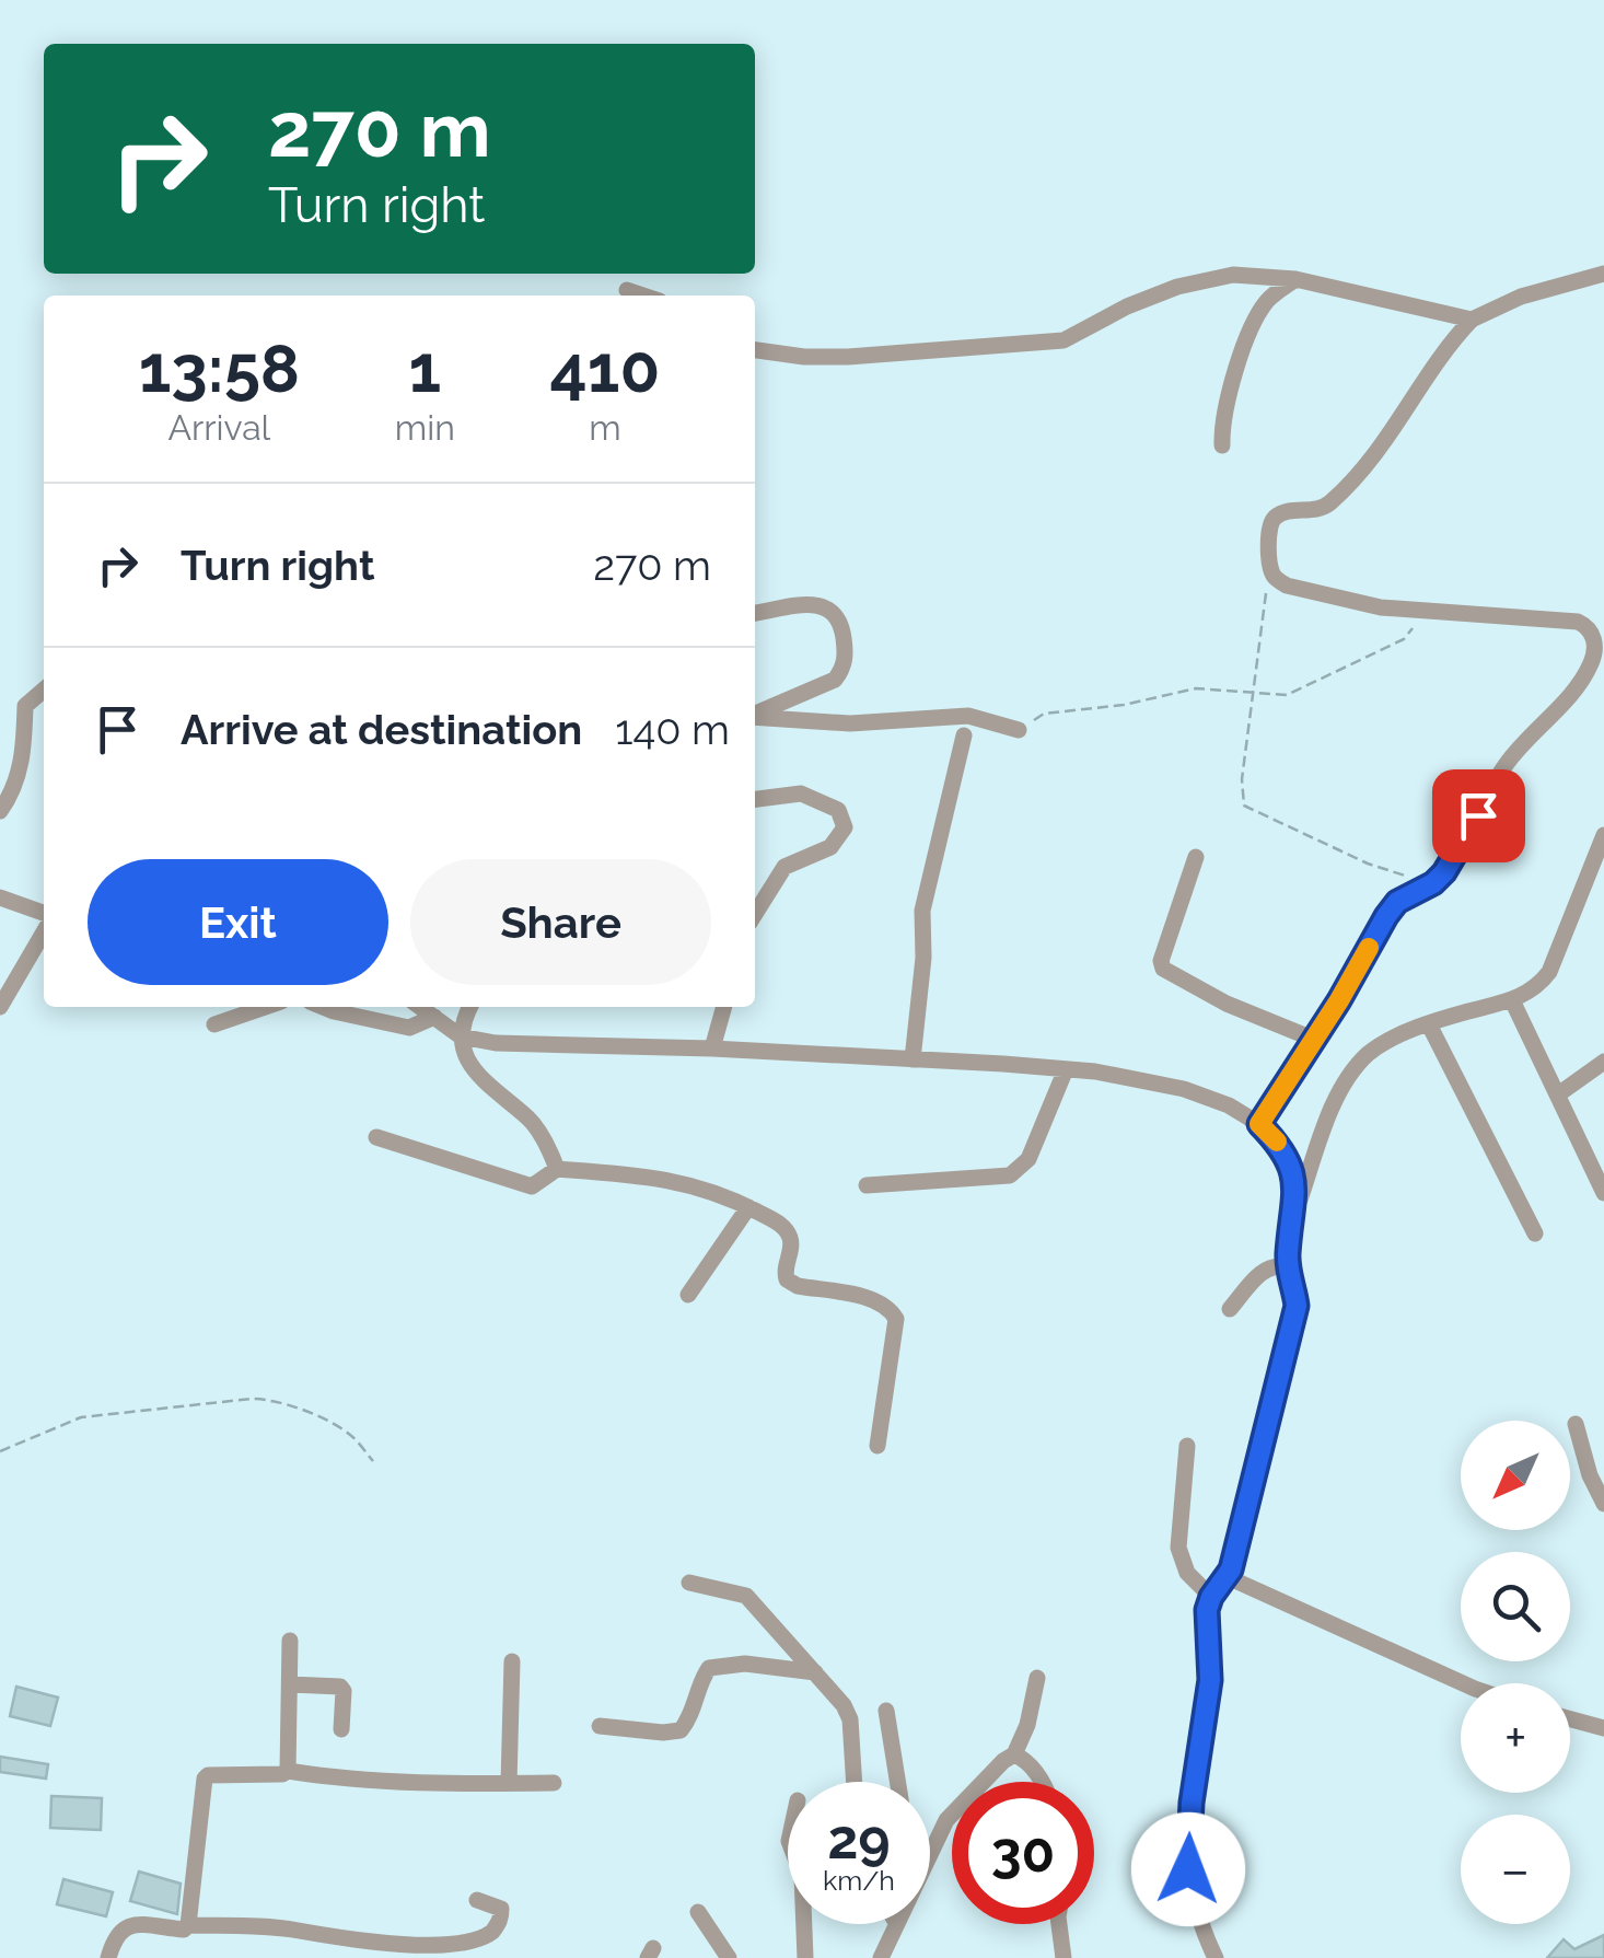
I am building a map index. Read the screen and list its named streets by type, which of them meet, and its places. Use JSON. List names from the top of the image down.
{
  "north": "bottom left",
  "page": {
    "turn": ["270 m", "Turn right"],
    "eta": [
      "13:58",
      "Arrival",
      "1",
      "min",
      "410",
      "m"
    ],
    "list": [
      {
        "name": "Turn right",
        "value": "270 m"
      },
      {
        "name": "Arrive at destination",
        "value": "140 m"
      }
    ],
    "buttons": ["Exit", "Share"],
    "map_buttons": ["+", "−"],
    "speed": "29 km/h",
    "limit": "30"
  }
}
